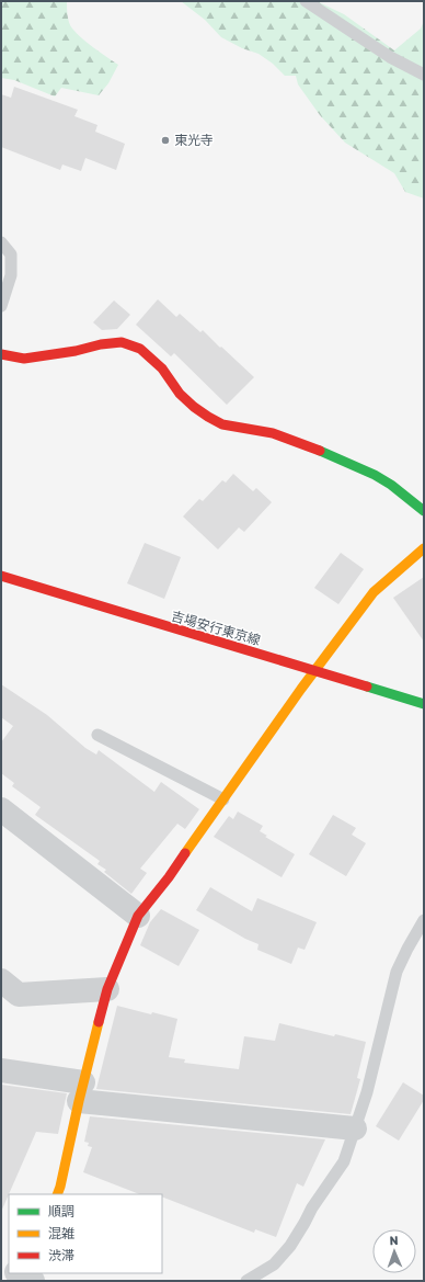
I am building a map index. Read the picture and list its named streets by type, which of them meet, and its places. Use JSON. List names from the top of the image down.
{
  "streets": {
    "street": ["吉場安行東京線"]
  },
  "places": ["東光寺"],
  "legend": ["順調", "混雑", "渋滞"],
  "north": "top"
}
